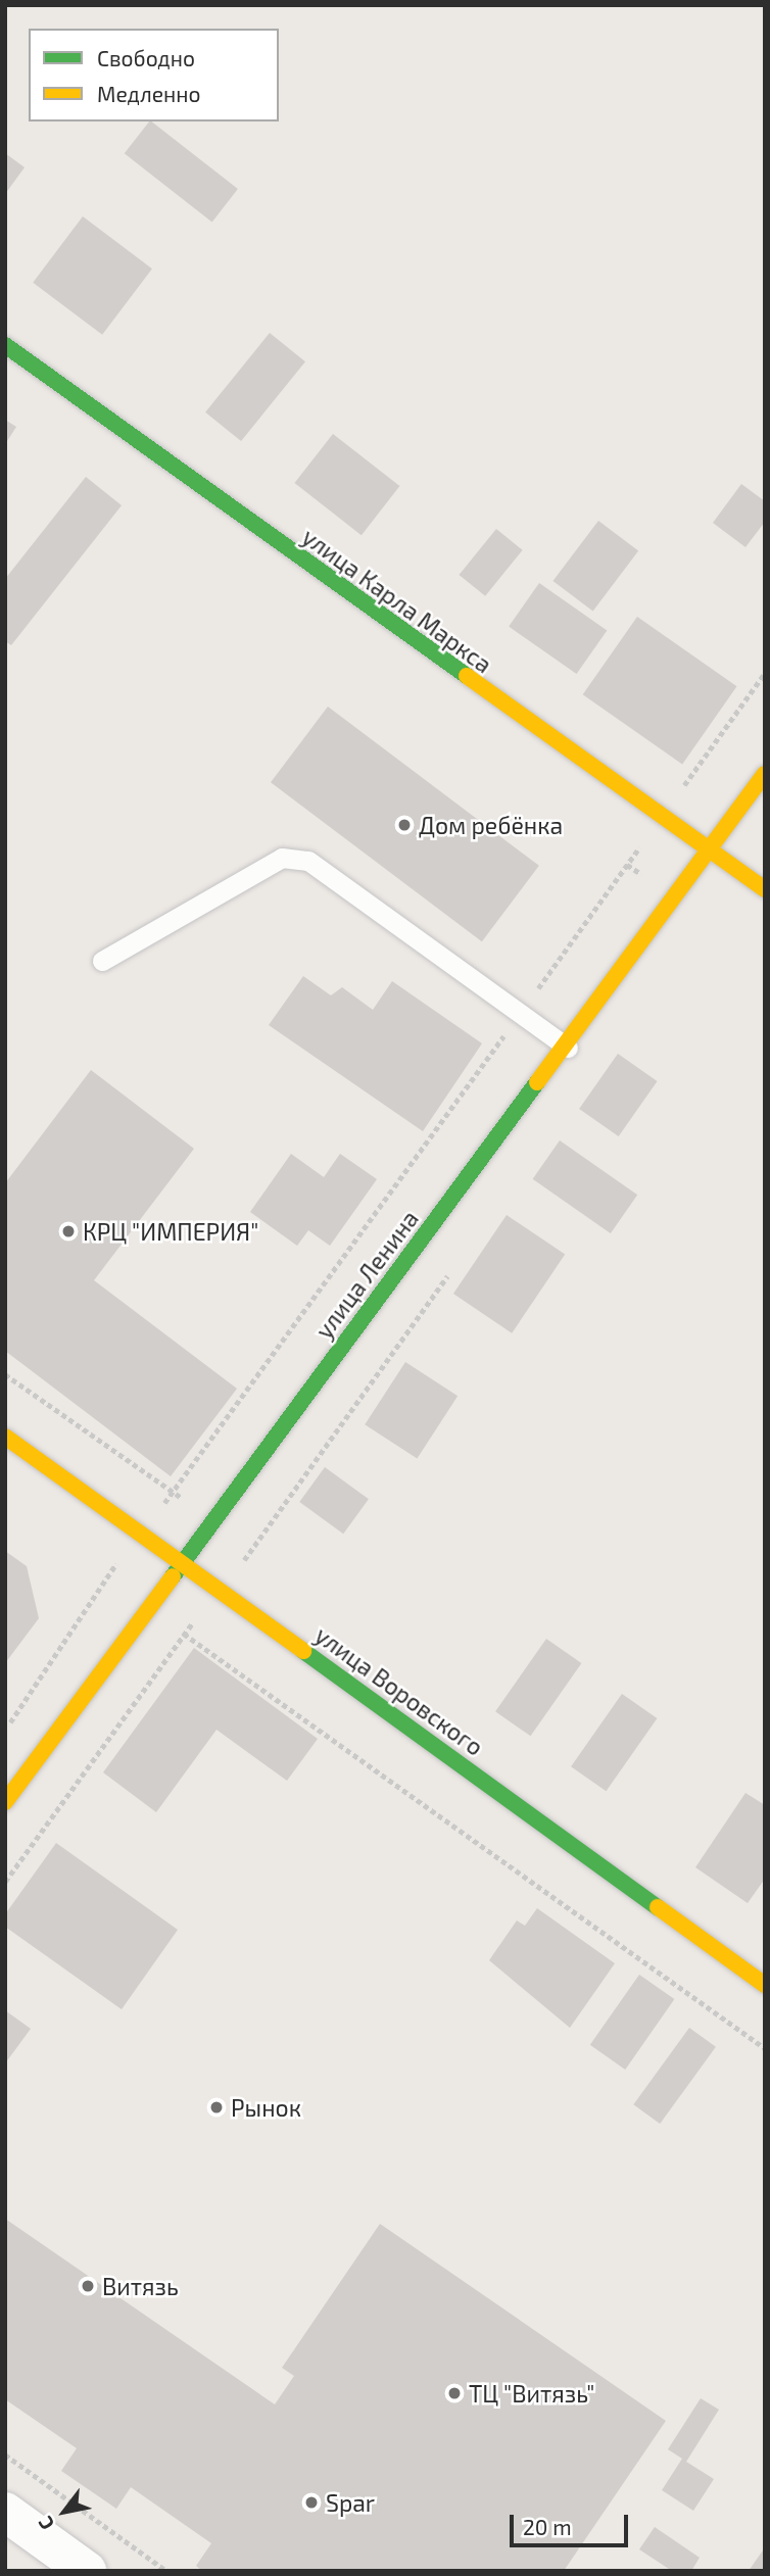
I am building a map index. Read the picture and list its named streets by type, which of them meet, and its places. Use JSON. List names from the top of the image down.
{
  "streets": {
    "street": ["улица Карла Маркса", "улица Ленина", "улица Воровского"]
  },
  "crossings": [
    ["улица Карла Маркса", "улица Ленина"],
    ["улица Ленина", "улица Воровского"]
  ],
  "places": [
    "Дом ребёнка",
    "КРЦ \"ИМПЕРИЯ\"",
    "Рынок",
    "Витязь",
    "ТЦ \"Витязь\"",
    "Spar"
  ],
  "legend": ["Свободно", "Медленно"],
  "scale_bar": "20 m",
  "north": "bottom left"
}
